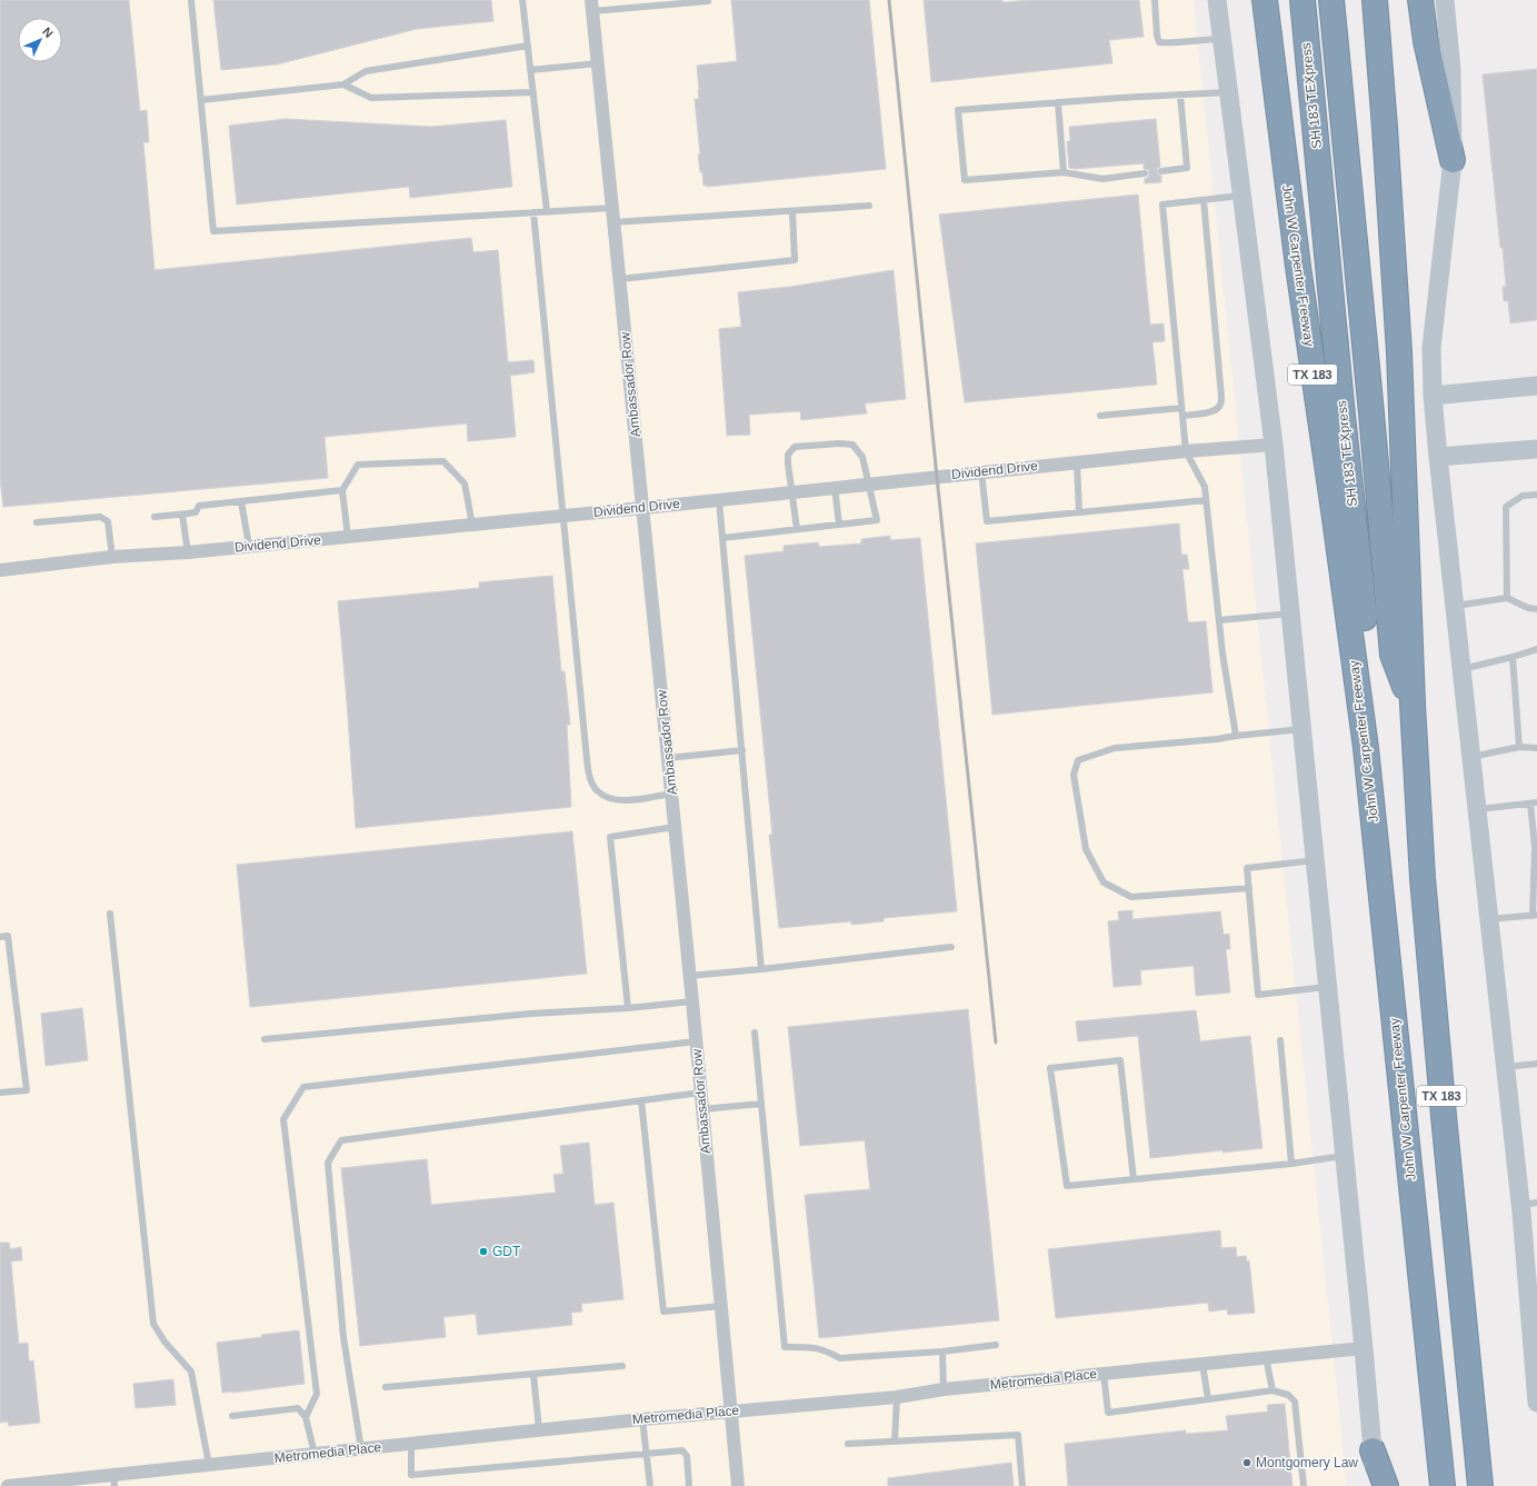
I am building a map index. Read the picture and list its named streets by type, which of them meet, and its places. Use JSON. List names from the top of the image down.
{
  "streets": {
    "highway": ["SH 183 TEXpress", "John W Carpenter Freeway", "TX 183"],
    "street": ["Ambassador Row", "Dividend Drive", "Metromedia Place"]
  },
  "crossings": [
    ["SH 183 TEXpress", "John W Carpenter Freeway"],
    ["SH 183 TEXpress", "TX 183"],
    ["Ambassador Row", "Dividend Drive"],
    ["Ambassador Row", "Metromedia Place"]
  ],
  "places": ["GDT", "Montgomery Law"],
  "north": "top right"
}
